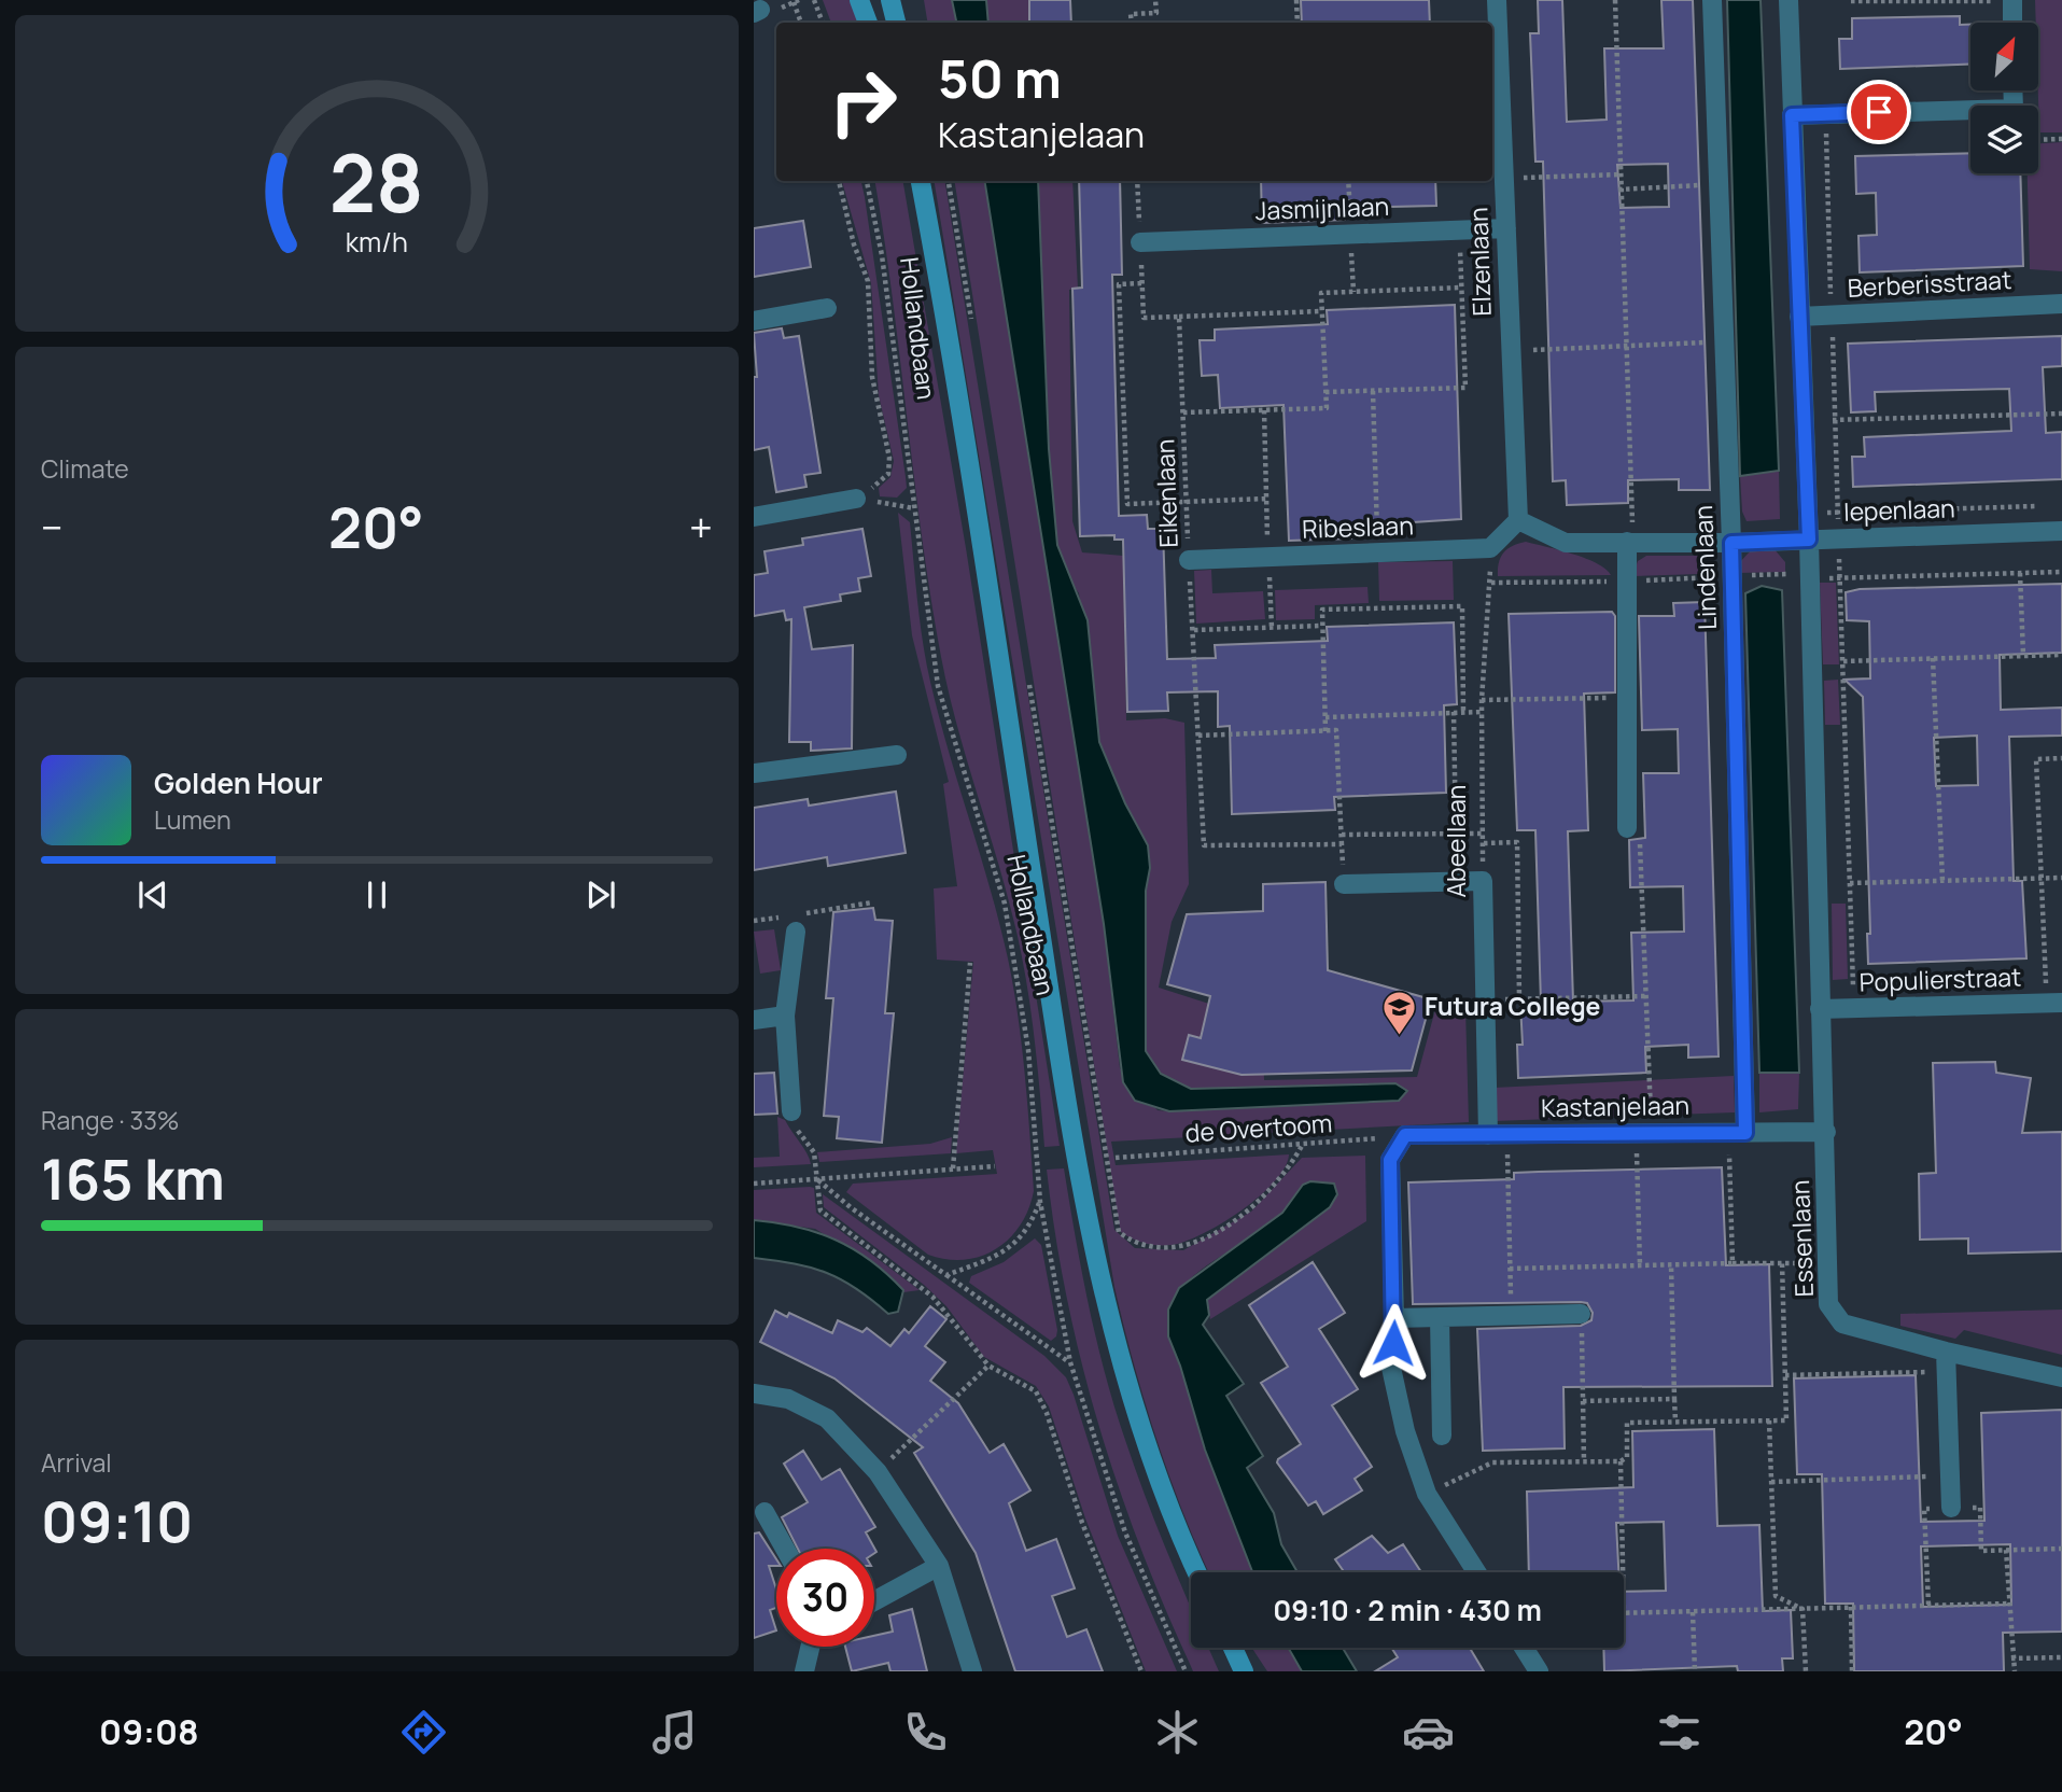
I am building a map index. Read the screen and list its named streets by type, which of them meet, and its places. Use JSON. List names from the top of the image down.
{
  "streets": {
    "main road": ["Hollandbaan"],
    "street": [
      "Jasmijnlaan",
      "Elzenlaan",
      "Berberisstraat",
      "Iepenlaan",
      "Ribeslaan",
      "Lindenlaan",
      "Abeellaan",
      "Populierstraat",
      "Kastanjelaan",
      "Essenlaan"
    ],
    "path": ["Eikenlaan", "de Overtoom"]
  },
  "crossings": [
    ["Jasmijnlaan", "Elzenlaan"],
    ["Elzenlaan", "Iepenlaan"],
    ["Eikenlaan", "Ribeslaan"],
    ["Iepenlaan", "Lindenlaan"],
    ["Ribeslaan", "Abeellaan"],
    ["Lindenlaan", "Kastanjelaan"],
    ["Abeellaan", "Kastanjelaan"],
    ["Kastanjelaan", "de Overtoom"],
    ["Kastanjelaan", "Essenlaan"]
  ],
  "places": {
    "school or university": ["Futura College"]
  },
  "north": "top right",
  "page": {
    "turn": ["50 m", "Kastanjelaan"],
    "tile": [
      "Climate",
      ["Range · 33%", "165 km"],
      ["Arrival", "09:10"]
    ],
    "heat": ["−", "20°", "+"],
    "song": ["Golden Hour", "Lumen"],
    "limit": "30",
    "trip": "09:10 · 2 min · 430 m",
    "tabs": ["09:08", "20°"],
    "gauge": ["28", "km/h"]
  }
}
